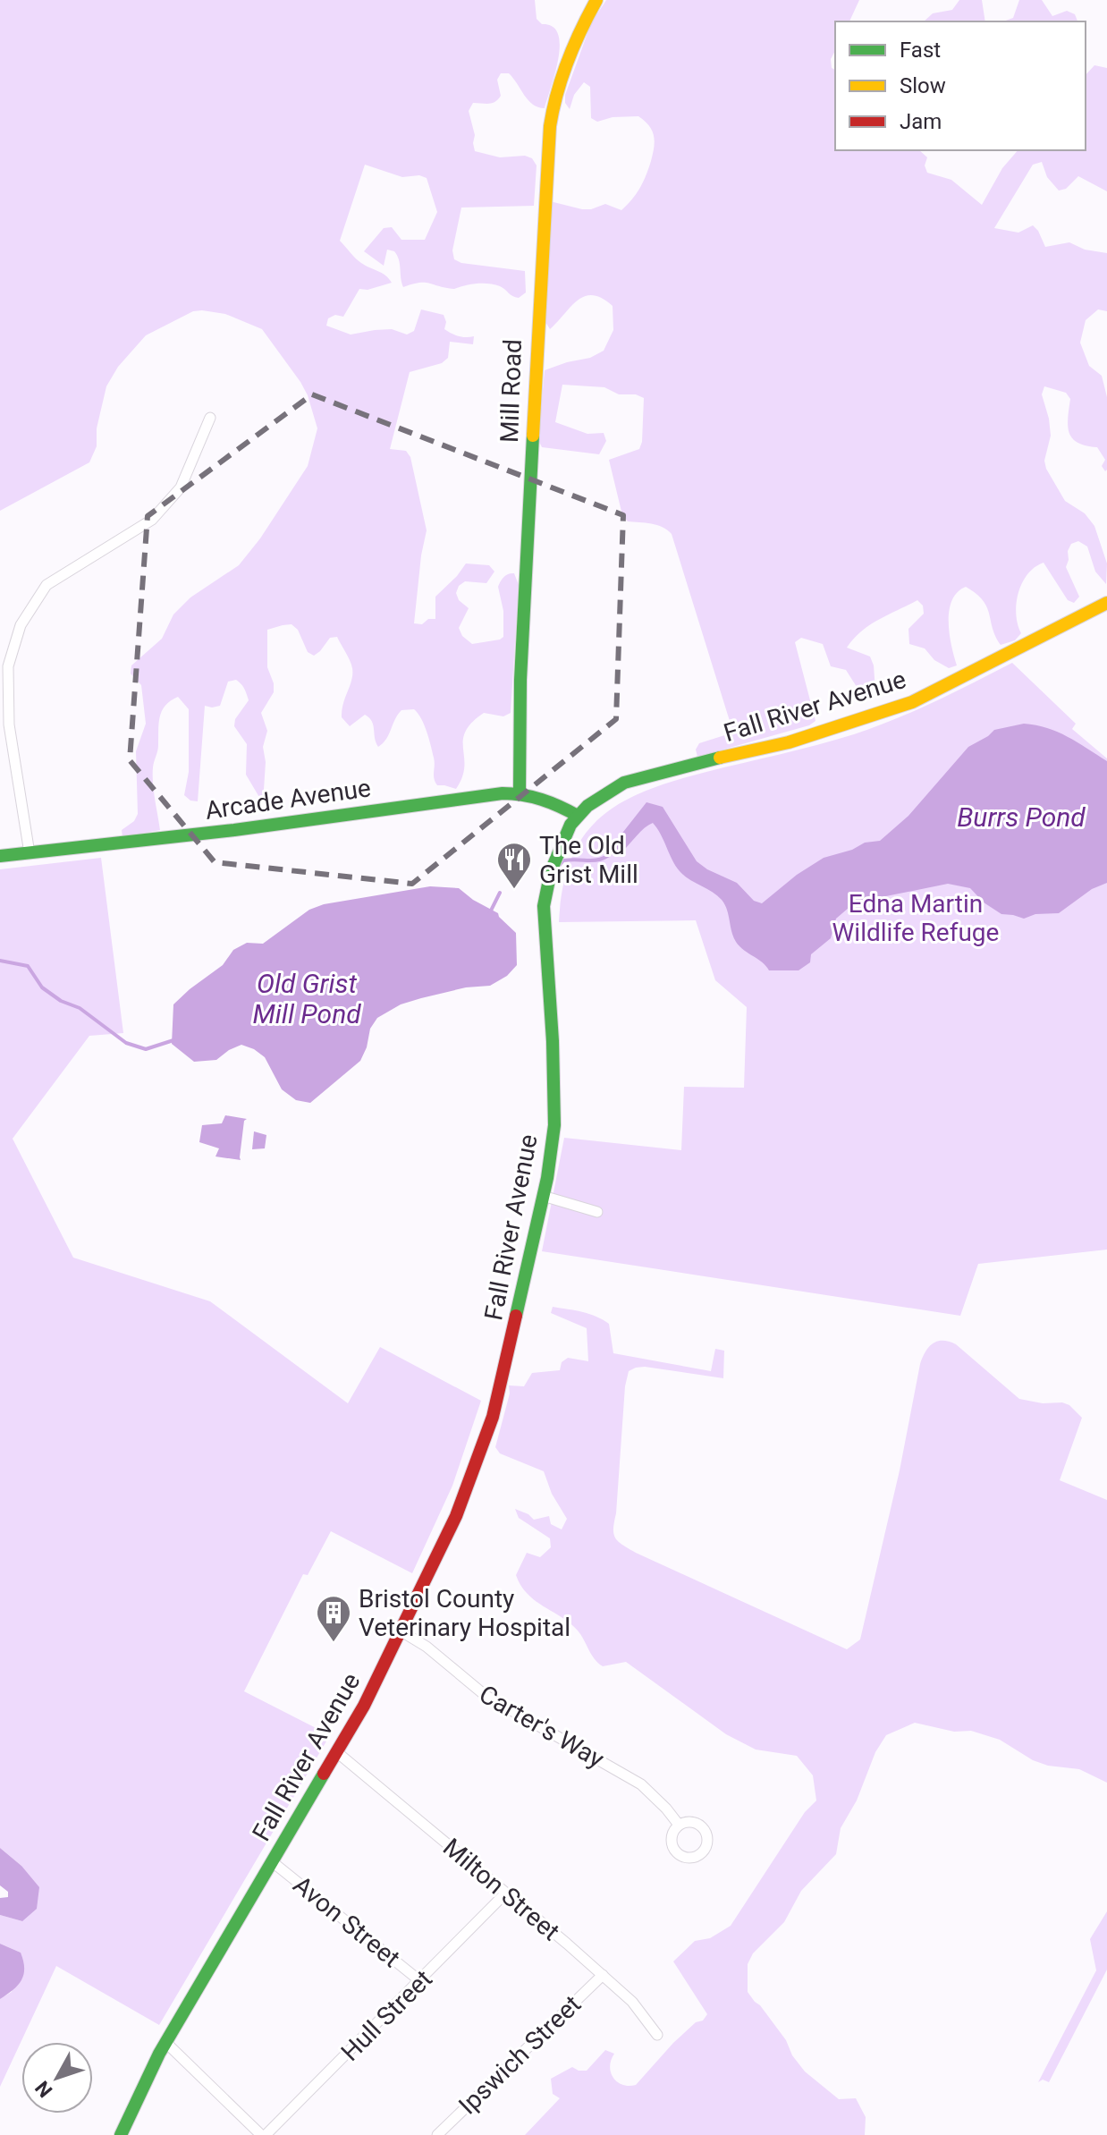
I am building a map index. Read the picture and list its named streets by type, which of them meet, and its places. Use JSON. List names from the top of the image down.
{
  "streets": {
    "main road": ["Mill Road", "Fall River Avenue", "Arcade Avenue"],
    "street": [
      "Carter's Way",
      "Milton Street",
      "Avon Street",
      "Hull Street",
      "Ipswich Street"
    ]
  },
  "crossings": [
    ["Mill Road", "Arcade Avenue"],
    ["Fall River Avenue", "Arcade Avenue"],
    ["Fall River Avenue", "Carter's Way"],
    ["Fall River Avenue", "Milton Street"],
    ["Fall River Avenue", "Avon Street"],
    ["Milton Street", "Hull Street"],
    ["Milton Street", "Ipswich Street"],
    ["Avon Street", "Hull Street"]
  ],
  "water": ["Burrs Pond", "Old Grist Mill Pond"],
  "parks": ["Edna Martin Wildlife Refuge"],
  "places": {
    "restaurant": ["The Old Grist Mill"],
    "building": ["Bristol County Veterinary Hospital"]
  },
  "legend": ["Fast", "Slow", "Jam"],
  "north": "bottom left"
}
